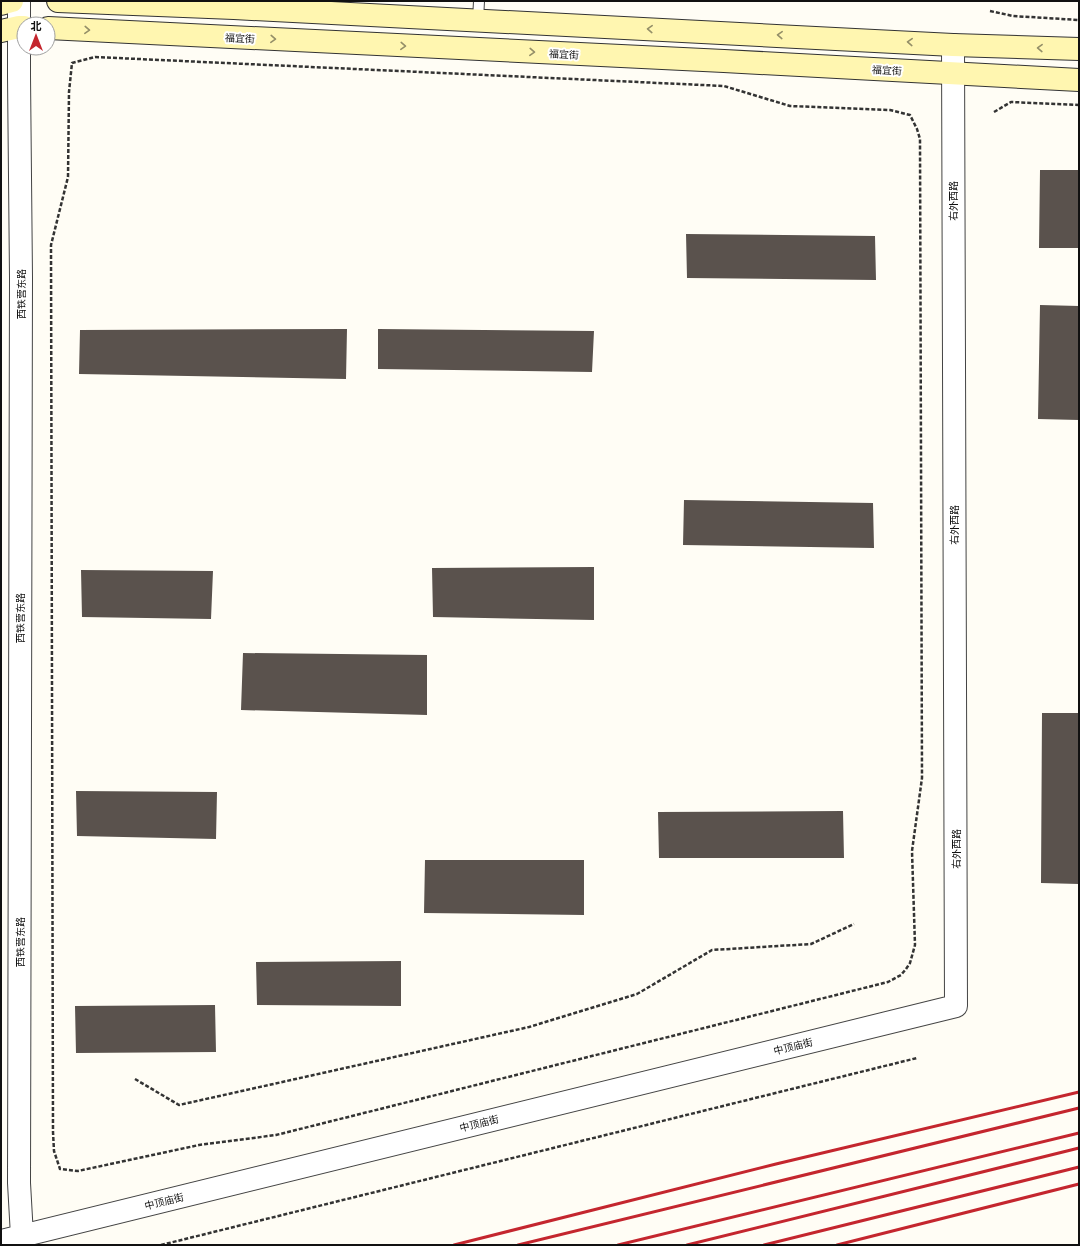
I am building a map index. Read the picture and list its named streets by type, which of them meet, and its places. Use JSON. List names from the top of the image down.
{
  "streets": {
    "main road": ["福宜街"],
    "street": ["右外西路", "西铁营东路", "中顶庙街"]
  },
  "crossings": [
    ["福宜街", "右外西路"],
    ["右外西路", "中顶庙街"],
    ["西铁营东路", "中顶庙街"]
  ],
  "north": "top"
}
